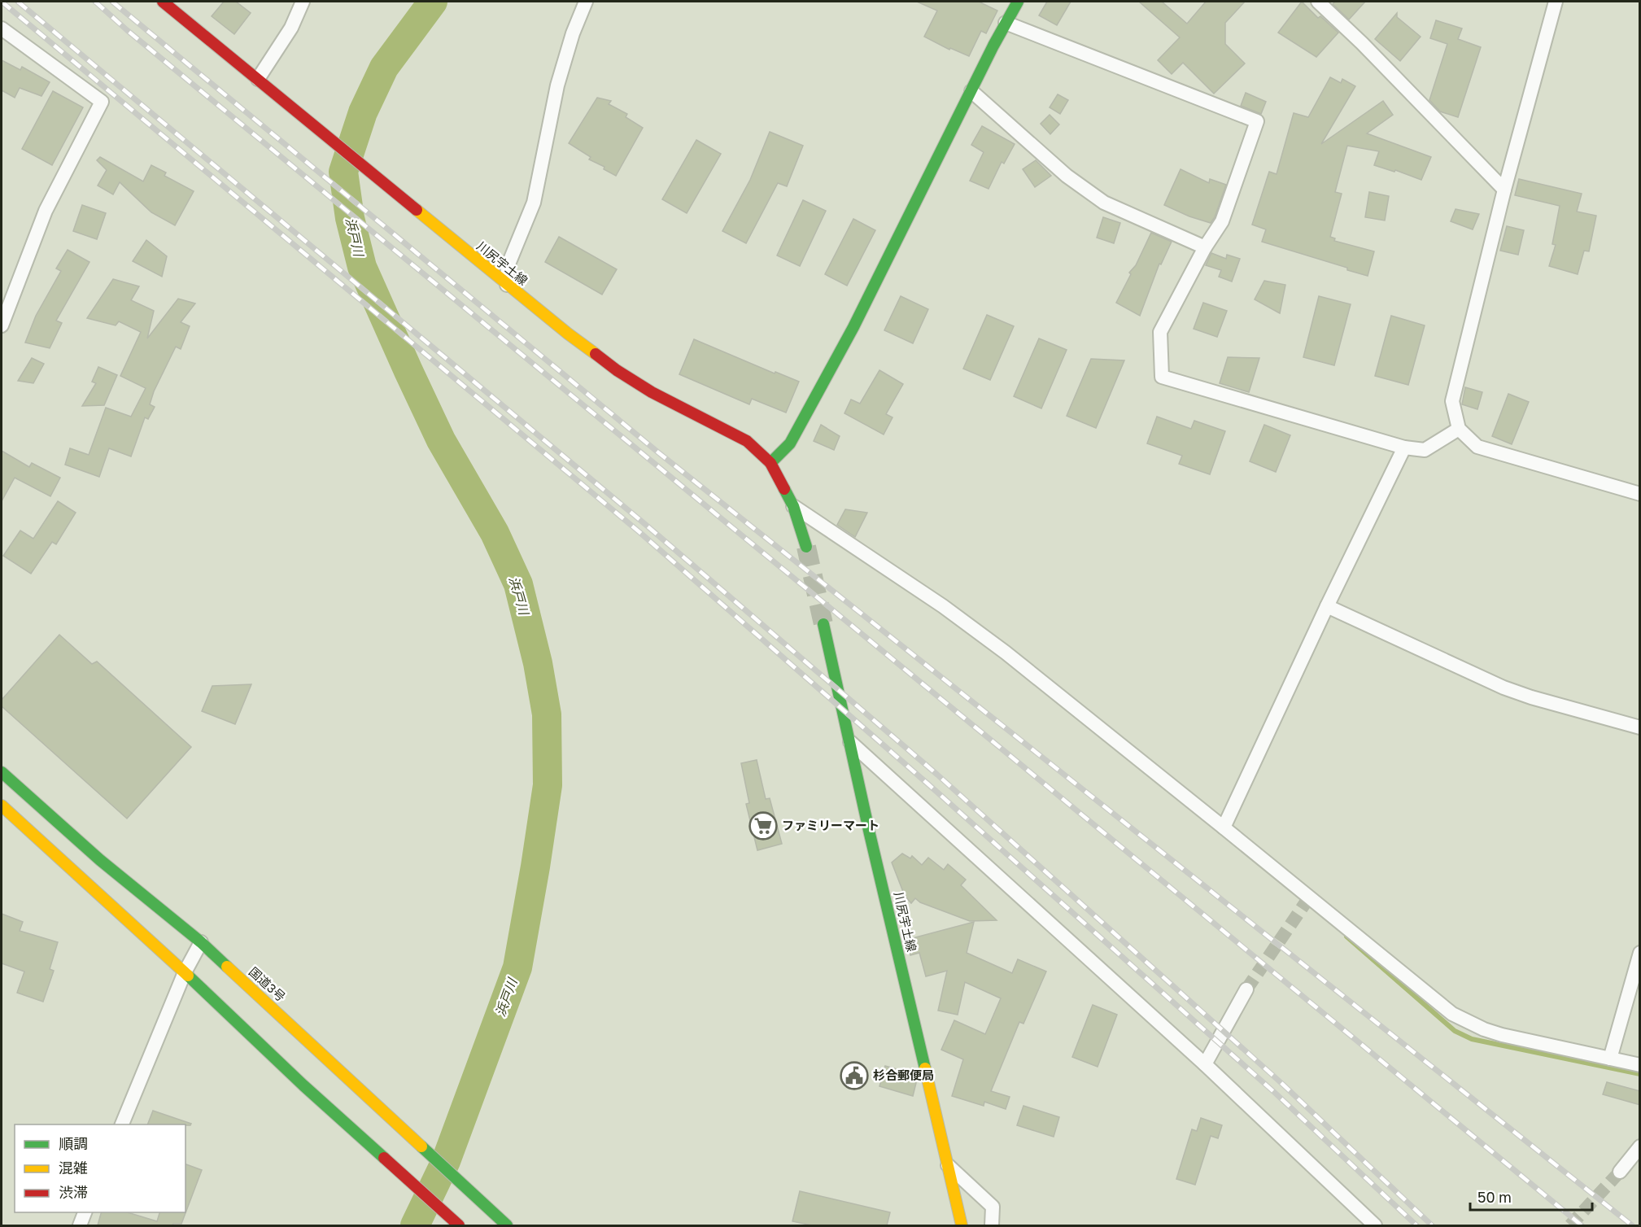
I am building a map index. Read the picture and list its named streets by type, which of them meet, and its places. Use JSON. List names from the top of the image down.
{
  "streets": {
    "main road": ["川尻宇土線", "国道3号"]
  },
  "water": ["浜戸川"],
  "places": {
    "supermarket": ["ファミリーマート"],
    "public building": ["杉合郵便局"]
  },
  "legend": ["順調", "混雑", "渋滞"],
  "scale_bar": "50 m"
}
